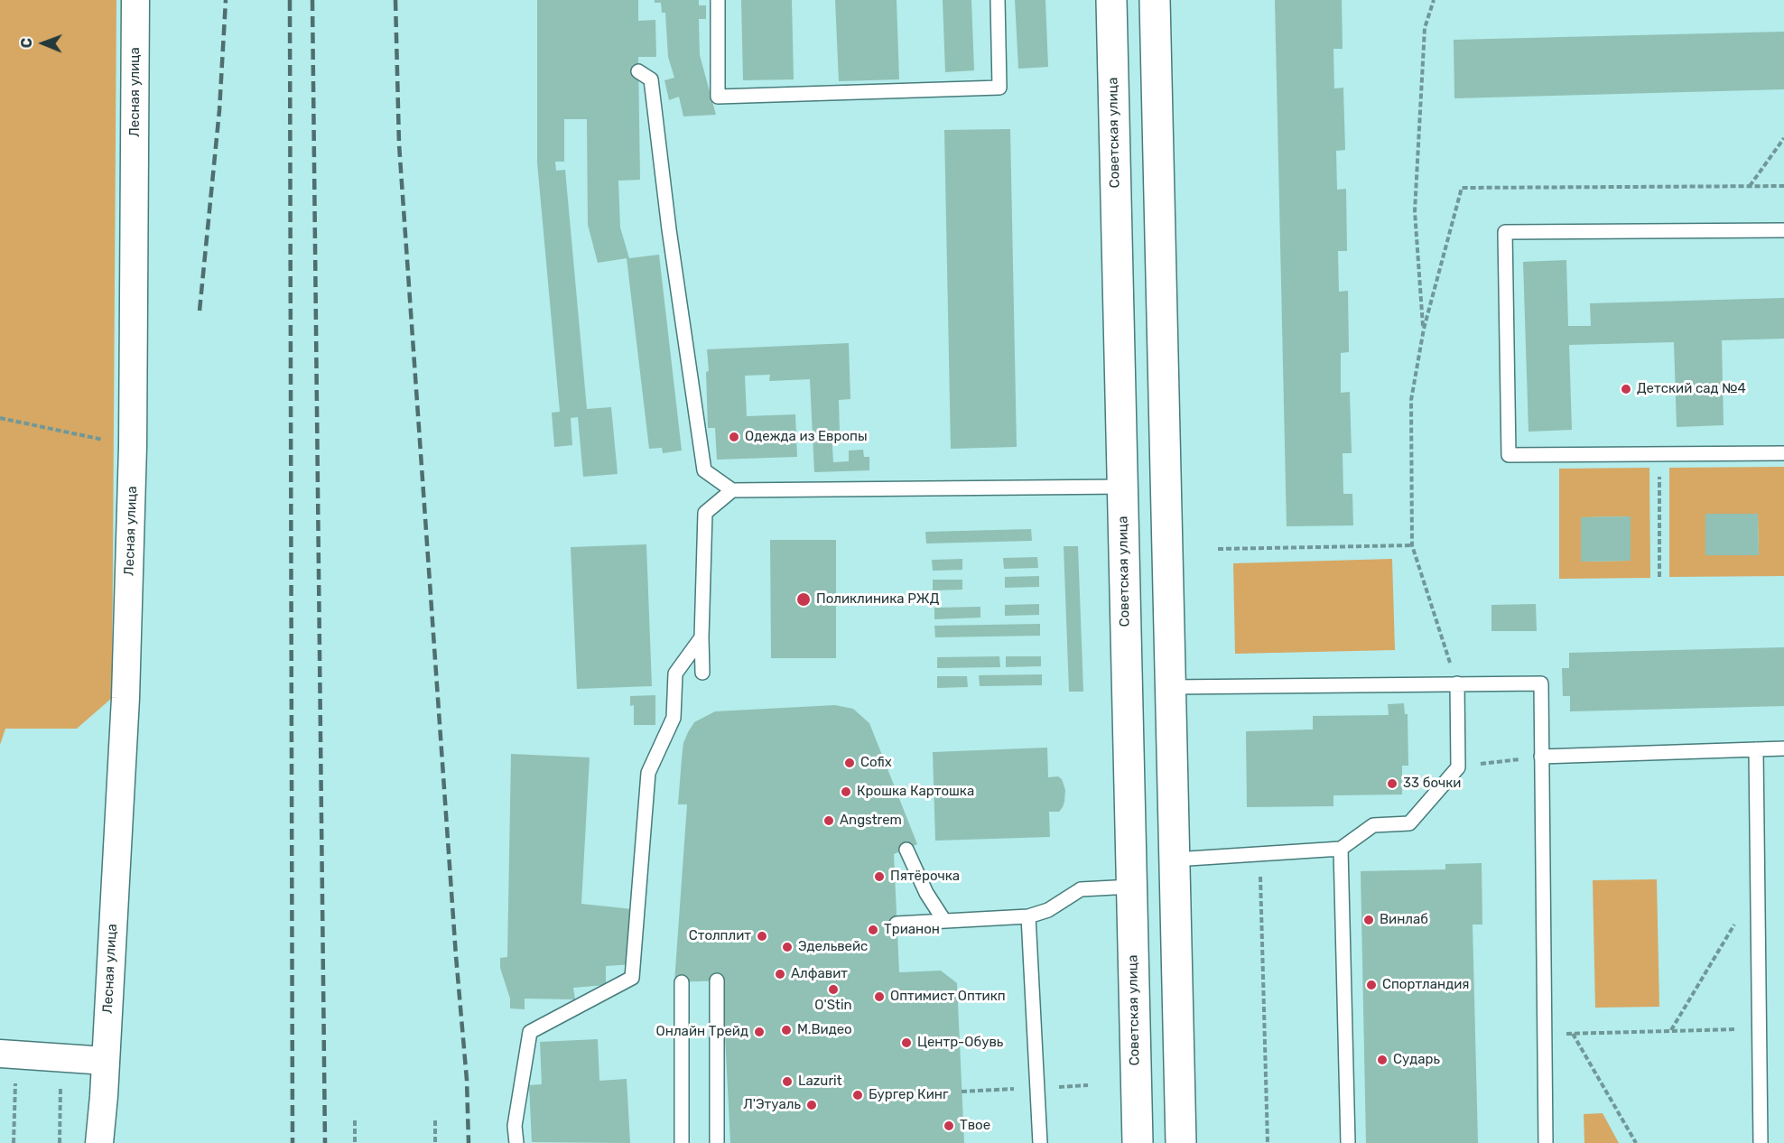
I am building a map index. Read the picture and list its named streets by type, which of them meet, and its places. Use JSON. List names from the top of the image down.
{
  "streets": {
    "main road": ["Советская улица"],
    "street": ["Лесная улица"]
  },
  "places": [
    "Детский сад №4",
    "Одежда из Европы",
    "Поликлиника РЖД",
    "Cofix",
    "33 бочки",
    "Крошка Картошка",
    "Angstrem",
    "Пятёрочка",
    "Винлаб",
    "Трианон",
    "Столплит",
    "Эдельвейс",
    "Алфавит",
    "Спортландия",
    "O'Stin",
    "Оптимист Оптикп",
    "М.Видео",
    "Онлайн Трейд",
    "Центр-Обувь",
    "Сударь",
    "Lazurit",
    "Бургер Кинг",
    "Л'Этуаль",
    "Твое"
  ],
  "north": "left"
}
